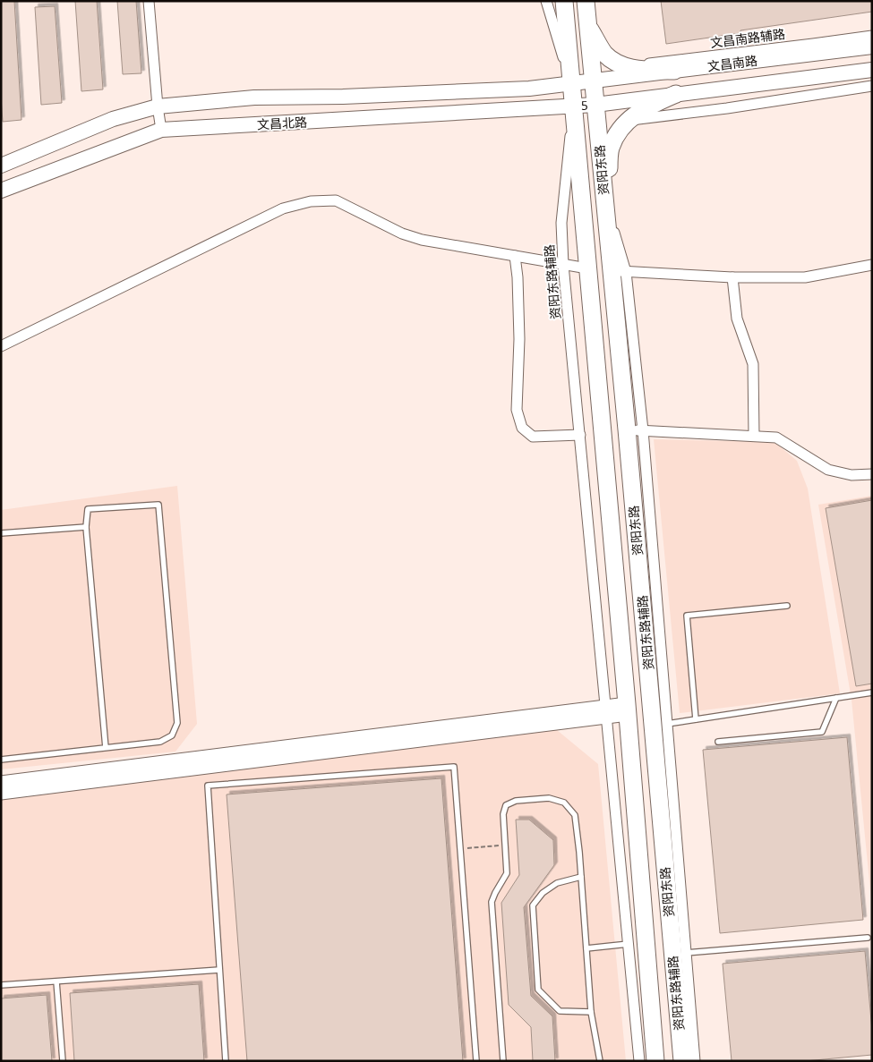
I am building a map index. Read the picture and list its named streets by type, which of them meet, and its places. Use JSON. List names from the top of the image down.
{
  "streets": {
    "main road": [
      "文昌南路",
      "5",
      "文昌北路",
      "资阳东路"
    ],
    "street": ["文昌南路辅路", "资阳东路辅路"]
  },
  "crossings": [
    ["文昌南路", "5"],
    ["文昌南路", "资阳东路"],
    ["5", "文昌北路"],
    ["5", "资阳东路"],
    ["5", "资阳东路辅路"],
    ["文昌北路", "资阳东路"],
    ["文昌北路", "资阳东路辅路"],
    ["资阳东路", "资阳东路辅路"]
  ]
}
